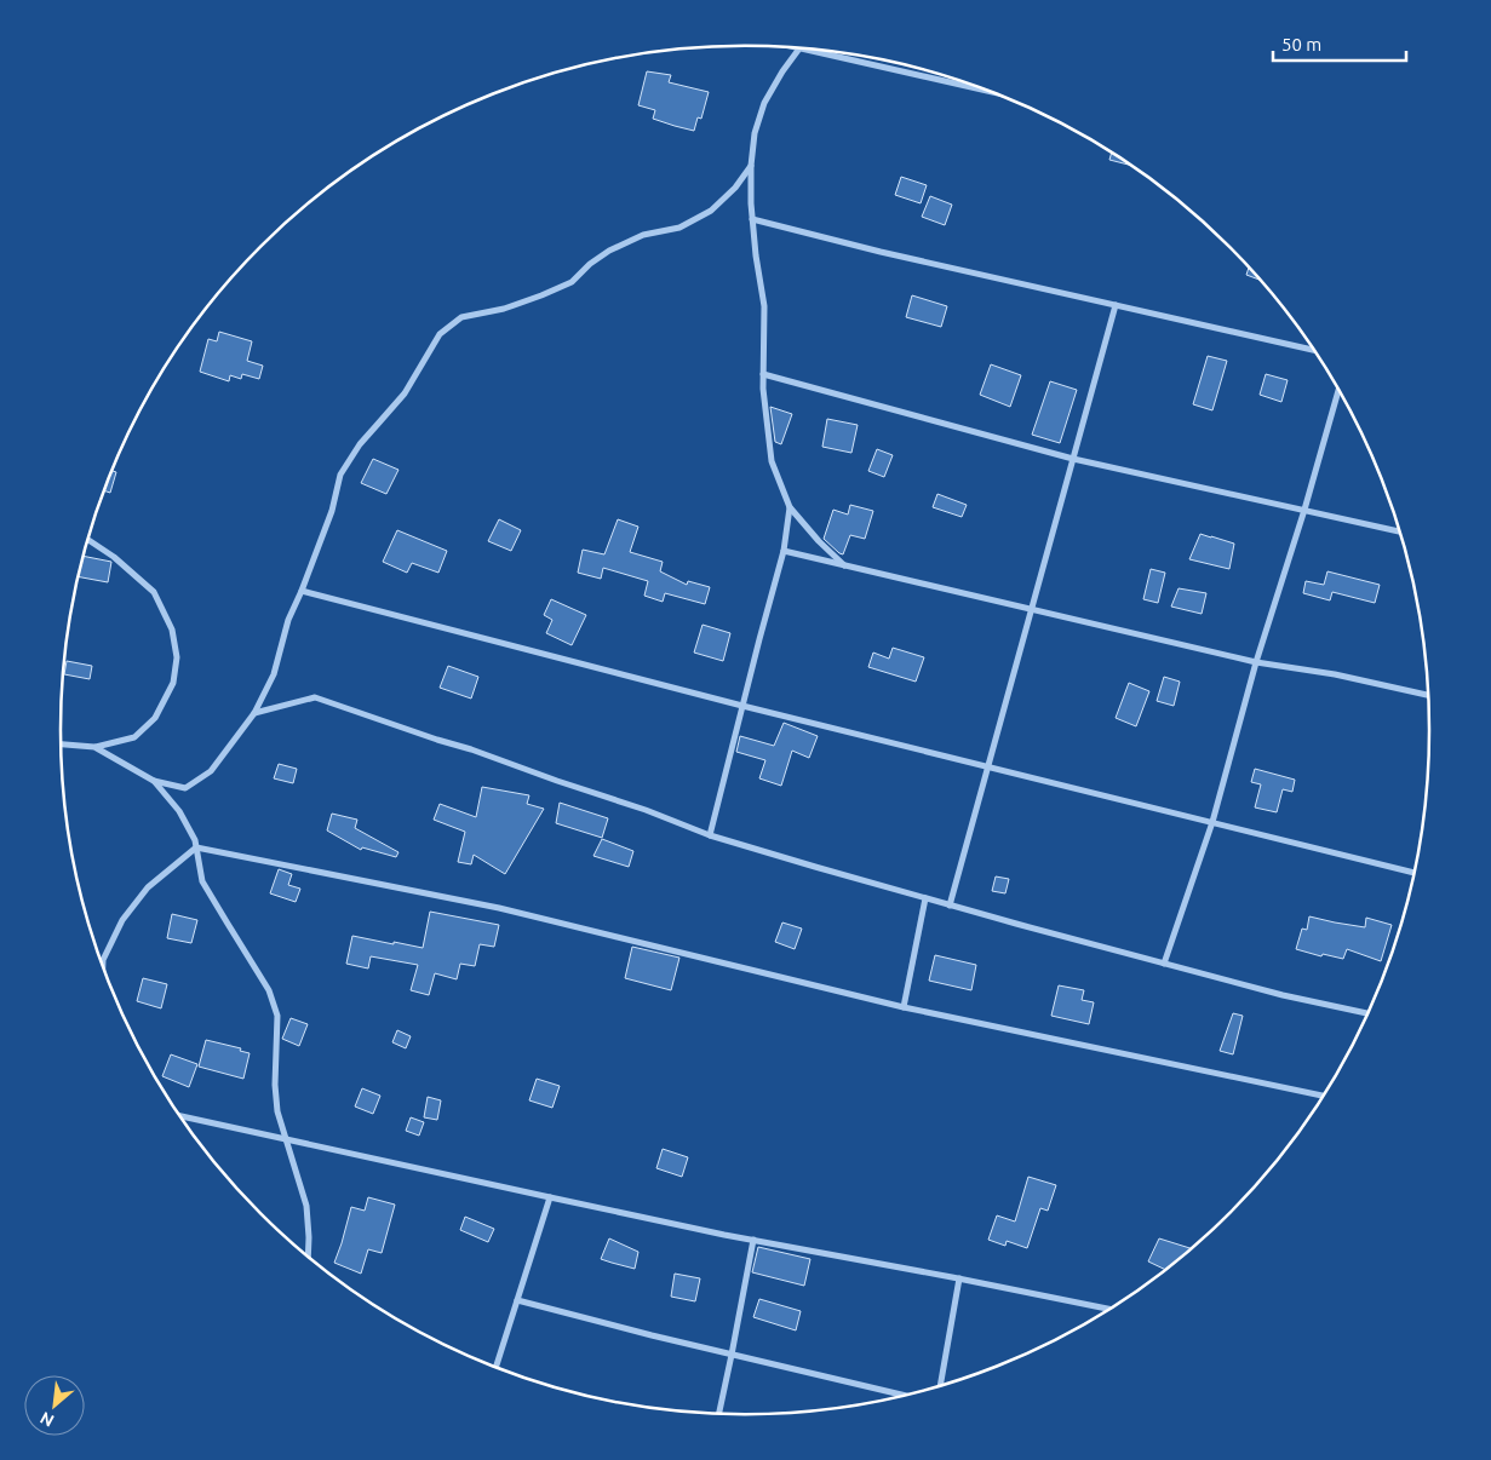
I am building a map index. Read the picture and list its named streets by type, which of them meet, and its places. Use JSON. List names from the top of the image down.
{
  "scale_bar": "50 m",
  "north": "bottom left"
}
